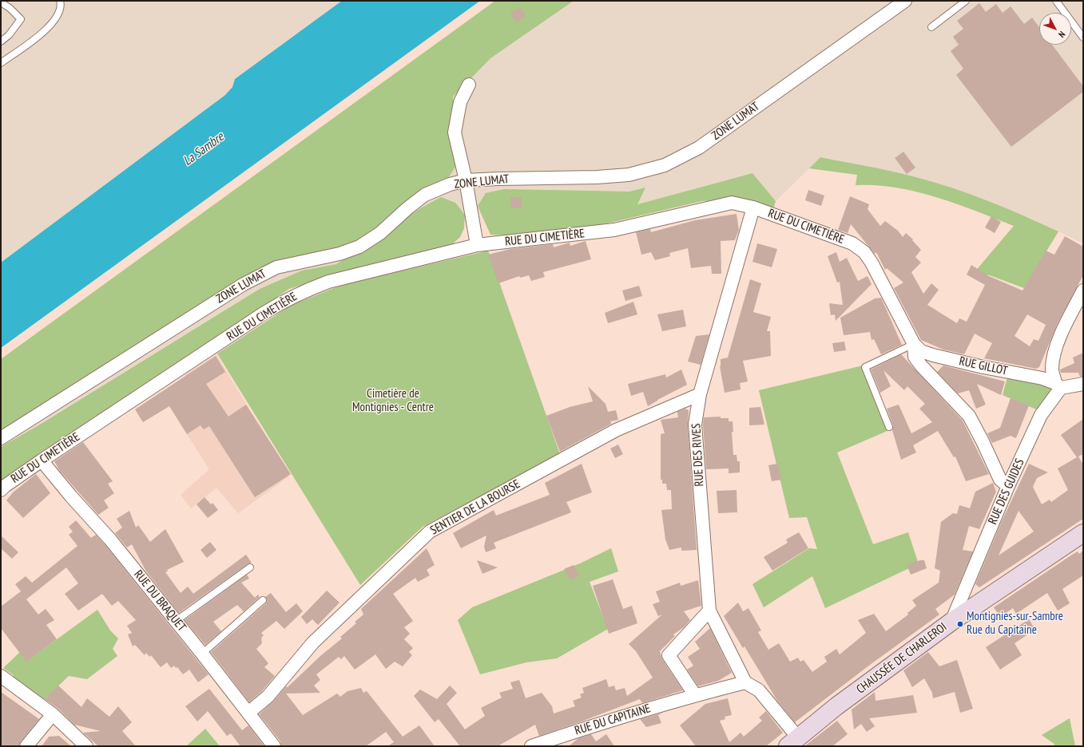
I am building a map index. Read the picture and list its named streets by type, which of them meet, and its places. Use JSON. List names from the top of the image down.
{
  "streets": {
    "main road": ["CHAUSSÉE DE CHARLEROI"],
    "street": [
      "ZONE LUMAT",
      "RUE DU CIMETIÈRE",
      "RUE GILLOT",
      "RUE DES RIVES",
      "RUE DES GUIDES",
      "SENTIER DE LA BOURSE",
      "RUE DU BRAQUET",
      "RUE DU CAPITAINE"
    ]
  },
  "crossings": [
    ["RUE DU CIMETIÈRE", "RUE GILLOT"],
    ["RUE DU CIMETIÈRE", "RUE DES RIVES"],
    ["RUE DU CIMETIÈRE", "RUE DES GUIDES"],
    ["RUE DU CIMETIÈRE", "RUE DU BRAQUET"],
    ["RUE GILLOT", "RUE DES GUIDES"],
    ["RUE DES RIVES", "SENTIER DE LA BOURSE"],
    ["RUE DES RIVES", "RUE DU CAPITAINE"],
    ["RUE DES GUIDES", "CHAUSSÉE DE CHARLEROI"],
    ["SENTIER DE LA BOURSE", "RUE DU BRAQUET"]
  ],
  "water": ["La Sambre"],
  "parks": ["Cimetière de Montignies - Centre"],
  "places": ["Montignies-sur-Sambre Rue du Capitaine"],
  "north": "bottom right"
}
